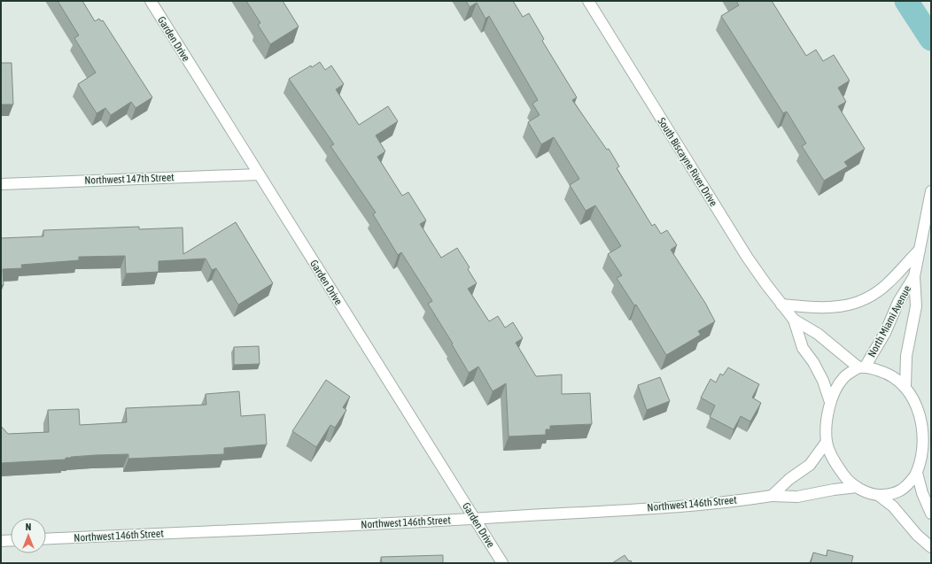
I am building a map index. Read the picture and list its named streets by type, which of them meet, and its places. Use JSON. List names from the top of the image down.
{
  "streets": {
    "street": [
      "Garden Drive",
      "South Biscayne River Drive",
      "Northwest 147th Street",
      "North Miami Avenue",
      "Northwest 146th Street"
    ]
  },
  "crossings": [
    ["Garden Drive", "Northwest 147th Street"],
    ["Garden Drive", "Northwest 146th Street"],
    ["South Biscayne River Drive", "North Miami Avenue"],
    ["South Biscayne River Drive", "Northwest 146th Street"],
    ["North Miami Avenue", "Northwest 146th Street"]
  ],
  "north": "top"
}
